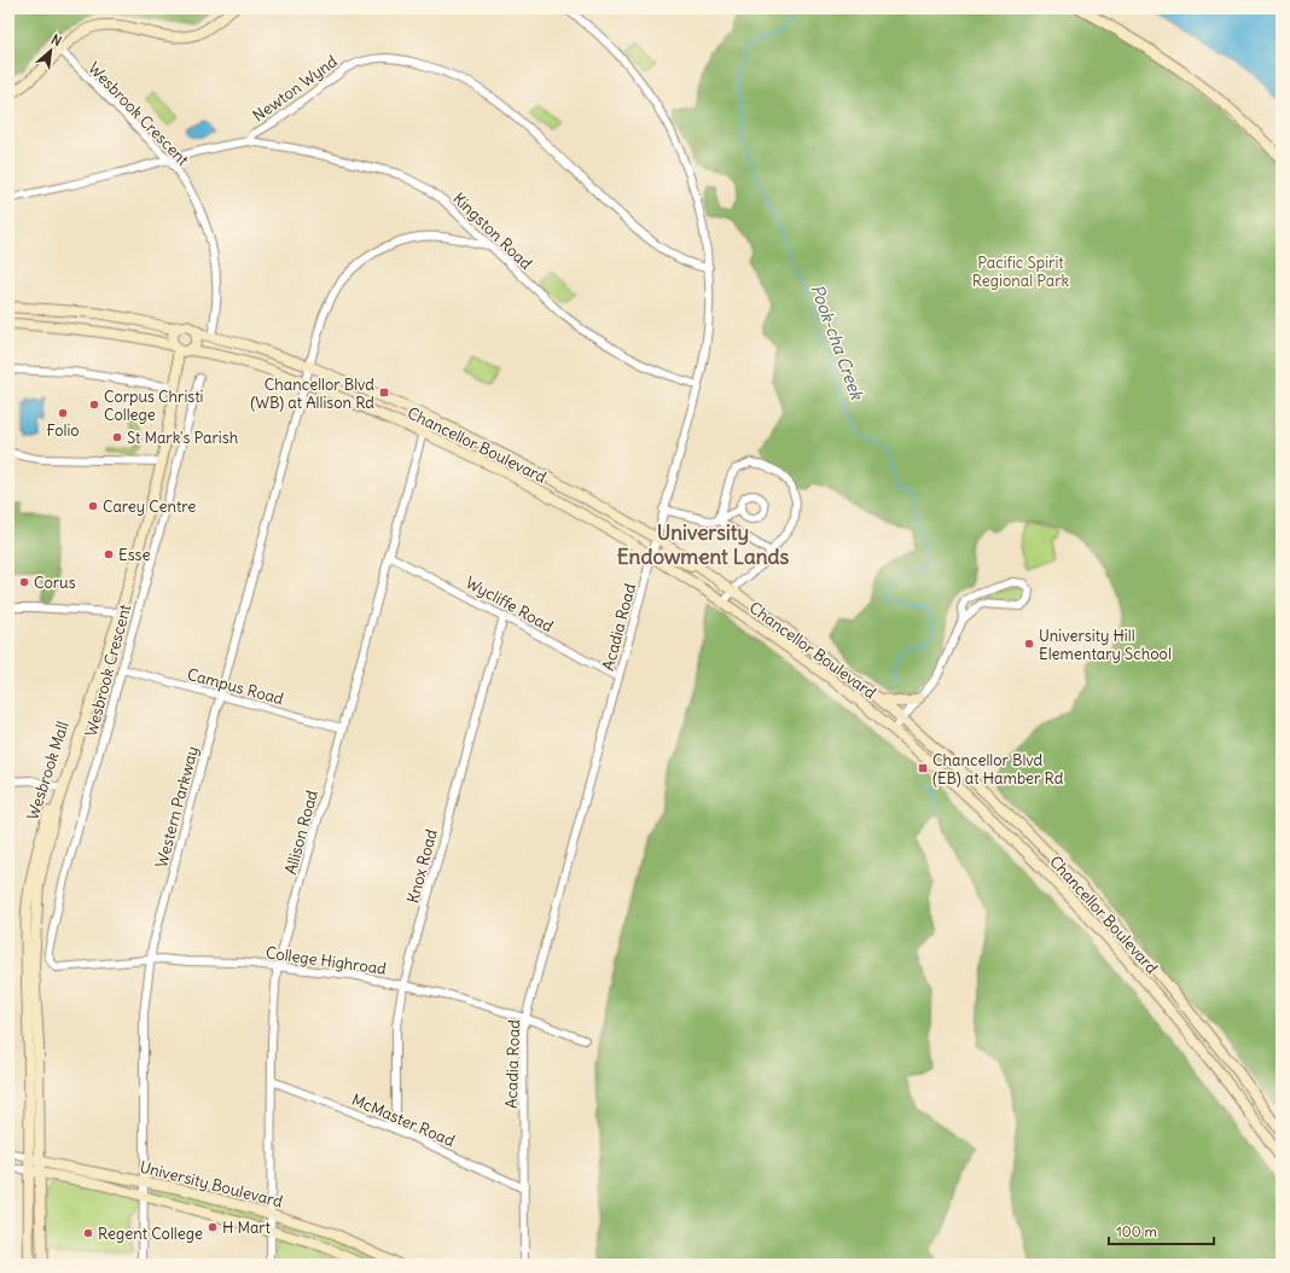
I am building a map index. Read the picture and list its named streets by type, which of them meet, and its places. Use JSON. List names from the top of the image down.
{
  "streets": {
    "main road": ["Chancellor Boulevard", "Wesbrook Mall", "University Boulevard"],
    "street": [
      "Newton Wynd",
      "Wesbrook Crescent",
      "Kingston Road",
      "Wycliffe Road",
      "Acadia Road",
      "Campus Road",
      "Western Parkway",
      "Allison Road",
      "Knox Road",
      "College Highroad",
      "McMaster Road"
    ]
  },
  "crossings": [
    ["Newton Wynd", "Wesbrook Crescent"],
    ["Newton Wynd", "Kingston Road"],
    ["Newton Wynd", "Acadia Road"],
    ["Wesbrook Crescent", "Chancellor Boulevard"],
    ["Wesbrook Crescent", "Campus Road"],
    ["Wesbrook Crescent", "College Highroad"],
    ["Kingston Road", "Acadia Road"],
    ["Kingston Road", "Western Parkway"],
    ["Chancellor Boulevard", "Acadia Road"],
    ["Chancellor Boulevard", "Wesbrook Mall"],
    ["Chancellor Boulevard", "Western Parkway"],
    ["Chancellor Boulevard", "Allison Road"],
    ["Wycliffe Road", "Acadia Road"],
    ["Wycliffe Road", "Allison Road"],
    ["Wycliffe Road", "Knox Road"],
    ["Acadia Road", "College Highroad"],
    ["Acadia Road", "McMaster Road"],
    ["Campus Road", "Western Parkway"],
    ["Campus Road", "Allison Road"],
    ["Wesbrook Mall", "University Boulevard"],
    ["Western Parkway", "College Highroad"],
    ["Western Parkway", "University Boulevard"],
    ["Allison Road", "College Highroad"],
    ["Allison Road", "McMaster Road"],
    ["Allison Road", "University Boulevard"],
    ["Knox Road", "College Highroad"],
    ["Knox Road", "McMaster Road"]
  ],
  "districts": ["University Endowment Lands"],
  "water": ["Pook-cha Creek"],
  "parks": ["Pacific Spirit Regional Park"],
  "places": {
    "transit": ["Chancellor Blvd (WB) at Allison Rd", "Chancellor Blvd (EB) at Hamber Rd"],
    "other": [
      "Corpus Christi College",
      "Folio",
      "St Mark's Parish",
      "Carey Centre",
      "Esse",
      "Corus",
      "University Hill Elementary School",
      "H Mart",
      "Regent College"
    ]
  },
  "scale_bar": "100 m",
  "north": "top right"
}
